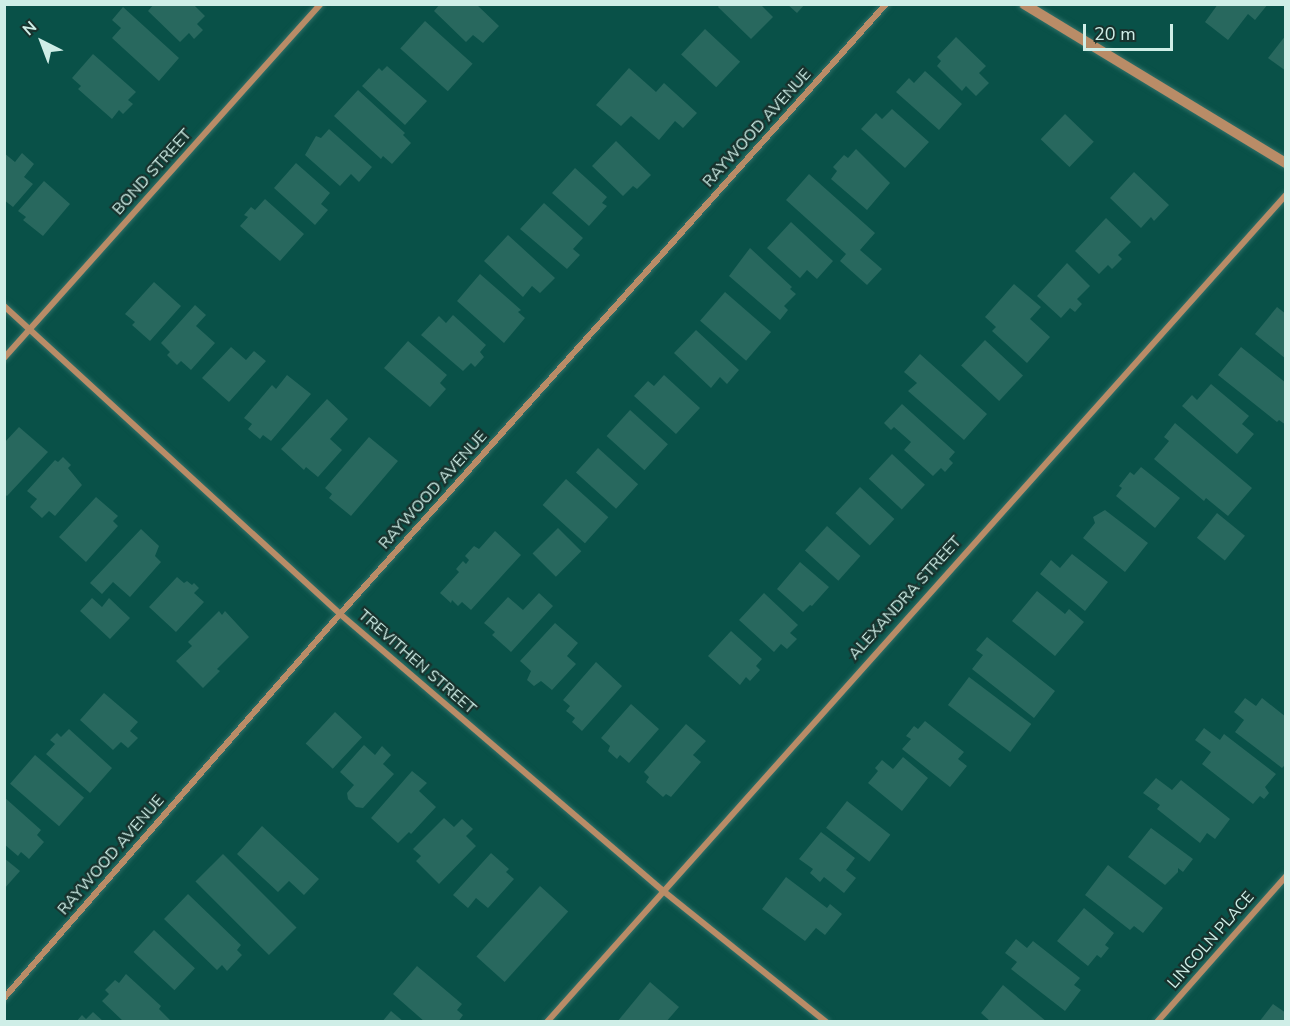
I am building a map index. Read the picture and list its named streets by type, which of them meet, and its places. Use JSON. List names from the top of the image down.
{
  "streets": {
    "street": [
      "RAYWOOD AVENUE",
      "BOND STREET",
      "ALEXANDRA STREET",
      "TREVITHEN STREET",
      "LINCOLN PLACE"
    ]
  },
  "crossings": [
    ["RAYWOOD AVENUE", "TREVITHEN STREET"],
    ["BOND STREET", "TREVITHEN STREET"],
    ["ALEXANDRA STREET", "TREVITHEN STREET"]
  ],
  "scale_bar": "20 m",
  "north": "top left"
}
